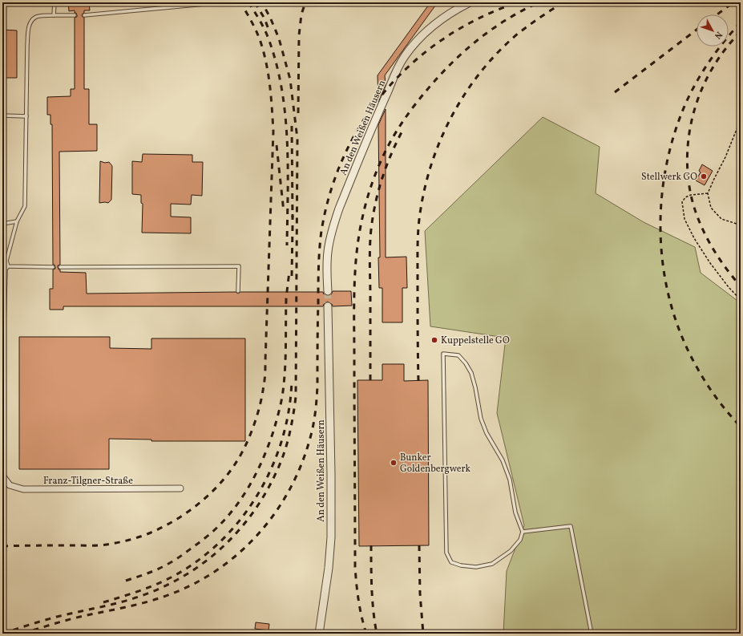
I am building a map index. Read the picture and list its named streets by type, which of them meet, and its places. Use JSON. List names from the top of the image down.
{
  "streets": {
    "street": ["An den Weißen Häusern", "Franz-Tilgner-Straße"]
  },
  "places": ["Stellwerk GO", "Kuppelstelle GO", "Bunker Goldenbergwerk"],
  "north": "bottom right"
}
